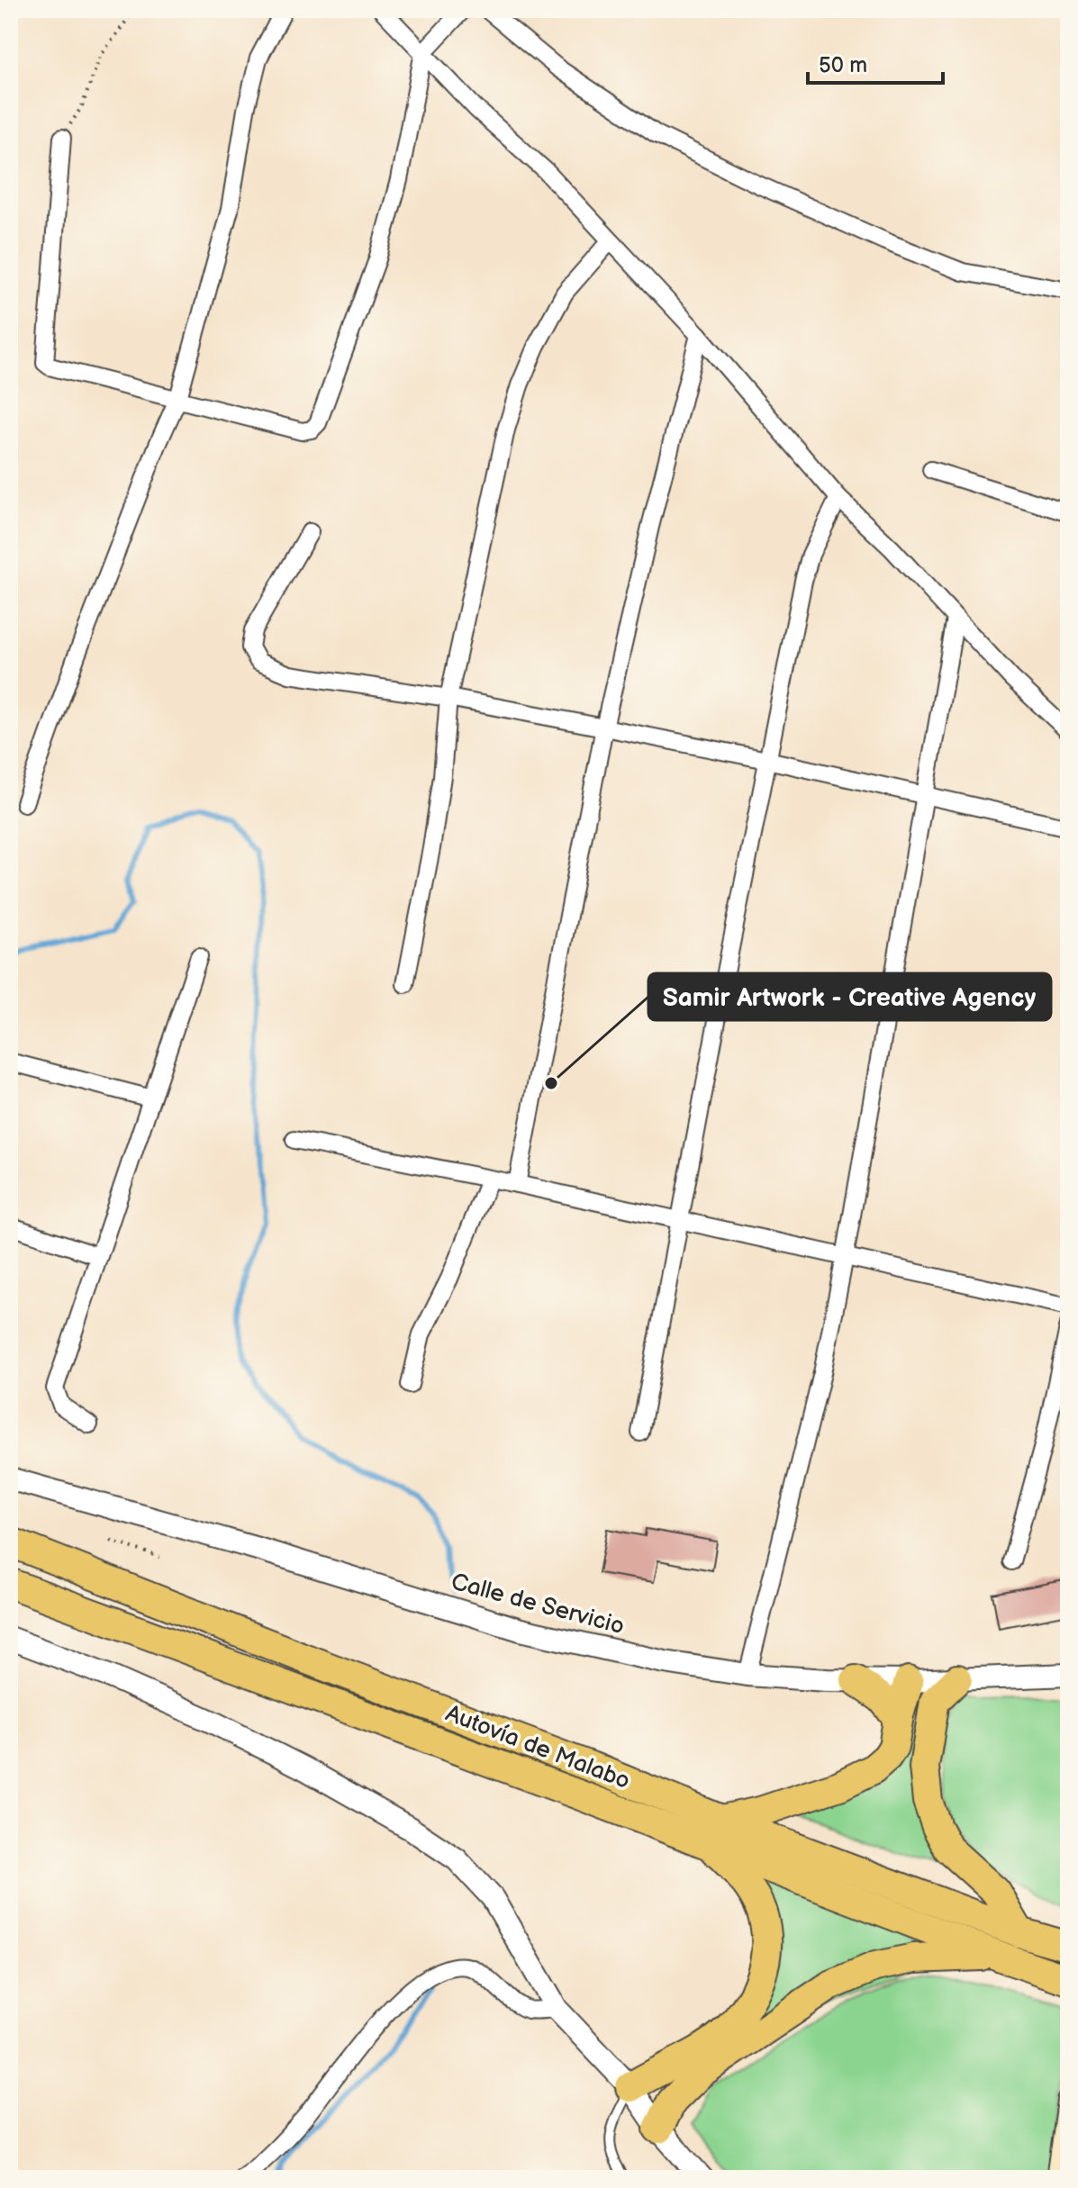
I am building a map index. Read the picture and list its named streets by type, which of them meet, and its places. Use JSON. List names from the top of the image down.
{
  "streets": {
    "highway": ["Autovía de Malabo"],
    "street": ["Calle de Servicio"]
  },
  "places": ["Samir Artwork - Creative Agency"],
  "scale_bar": "50 m"
}
